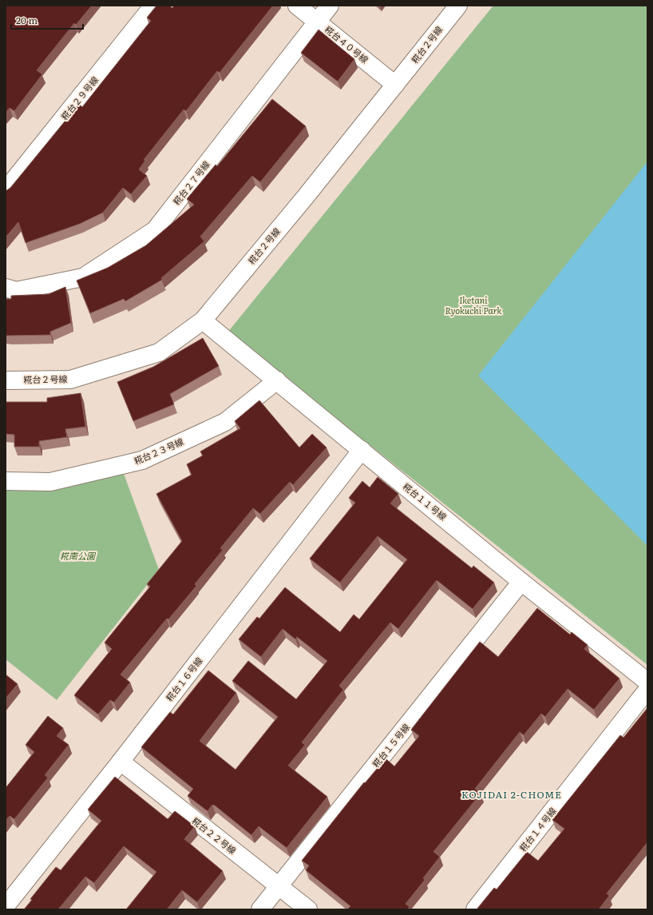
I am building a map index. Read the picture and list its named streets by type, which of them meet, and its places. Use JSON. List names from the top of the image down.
{
  "streets": {
    "street": [
      "糀台４０号線",
      "糀台２号線",
      "糀台２９号線",
      "糀台２７号線",
      "糀台２３号線",
      "糀台１１号線",
      "糀台１６号線",
      "糀台１５号線",
      "糀台１４号線",
      "糀台２２号線"
    ]
  },
  "crossings": [
    ["糀台４０号線", "糀台２号線"],
    ["糀台４０号線", "糀台２７号線"],
    ["糀台２号線", "糀台１１号線"],
    ["糀台２３号線", "糀台１１号線"],
    ["糀台１１号線", "糀台１６号線"],
    ["糀台１１号線", "糀台１５号線"],
    ["糀台１６号線", "糀台２２号線"],
    ["糀台１５号線", "糀台２２号線"]
  ],
  "districts": ["KOJIDAI 2-CHOME"],
  "parks": ["Iketani Ryokuchi Park", "糀南公園"],
  "scale_bar": "20 m"
}
